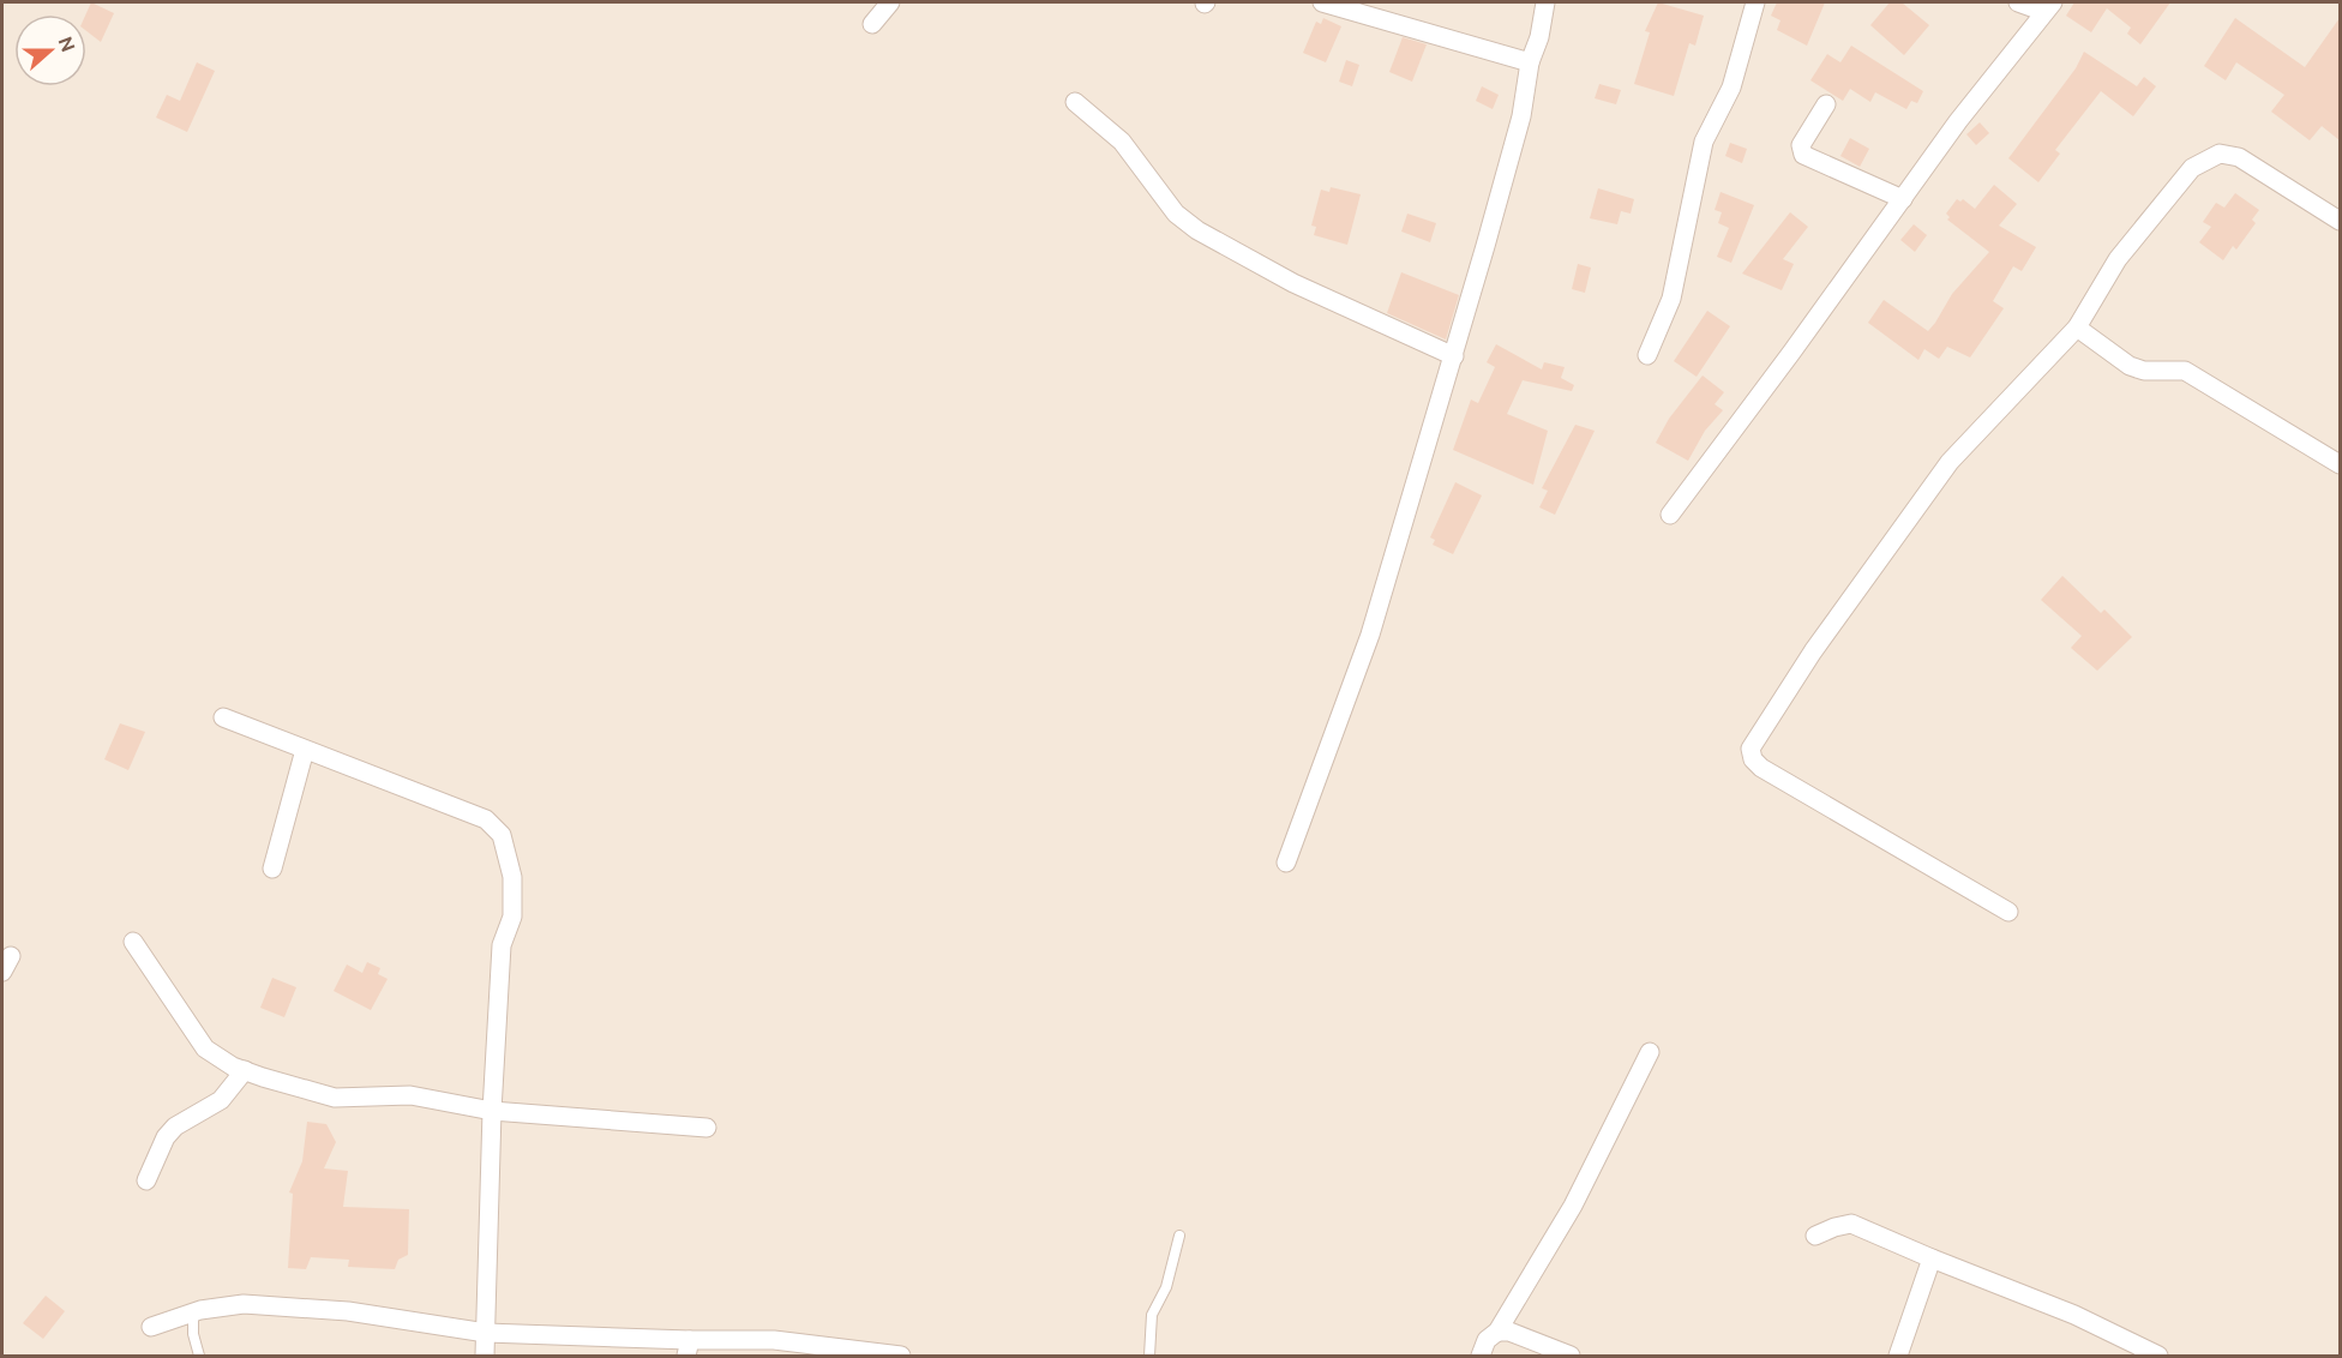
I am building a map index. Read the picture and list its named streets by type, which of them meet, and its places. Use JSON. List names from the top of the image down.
{
  "north": "right"
}
